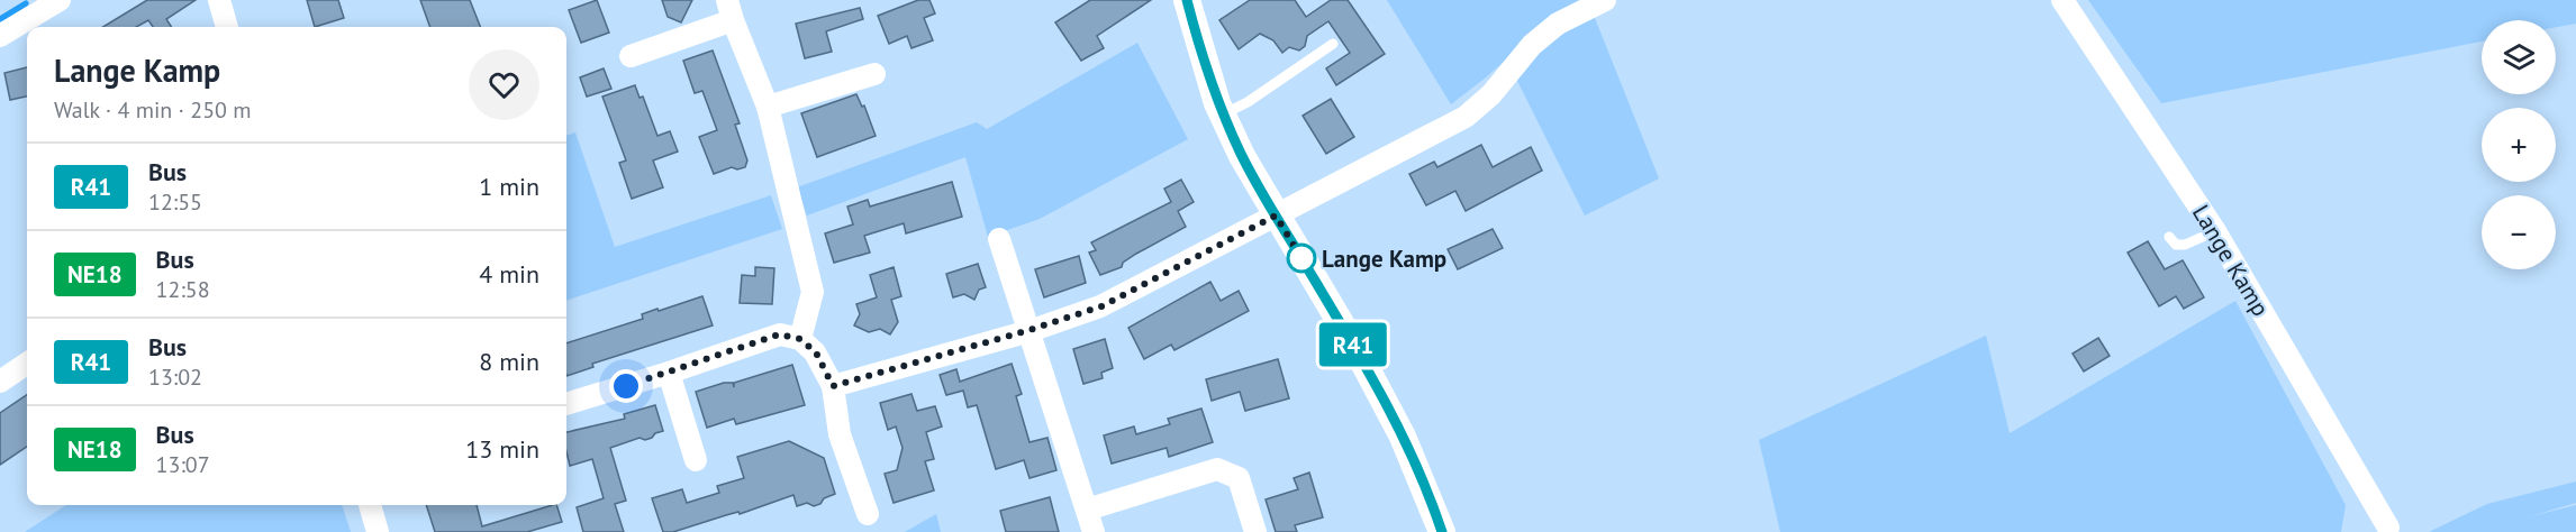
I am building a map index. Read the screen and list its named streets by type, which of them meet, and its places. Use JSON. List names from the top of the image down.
{
  "streets": {
    "street": ["Lange Kamp"]
  },
  "places": ["Lange Kamp"],
  "lines": ["bus line R41"],
  "page": {
    "on_map": "R41",
    "map_buttons": ["+", "−"],
    "heading": ["Lange Kamp", "Walk · 4 min · 250 m"],
    "list": [
      {
        "mark": "R41",
        "name": "Bus",
        "note": "12:55",
        "value": "1 min"
      },
      {
        "mark": "NE18",
        "name": "Bus",
        "note": "12:58",
        "value": "4 min"
      },
      {
        "mark": "R41",
        "name": "Bus",
        "note": "13:02",
        "value": "8 min"
      },
      {
        "mark": "NE18",
        "name": "Bus",
        "note": "13:07",
        "value": "13 min"
      }
    ]
  }
}
